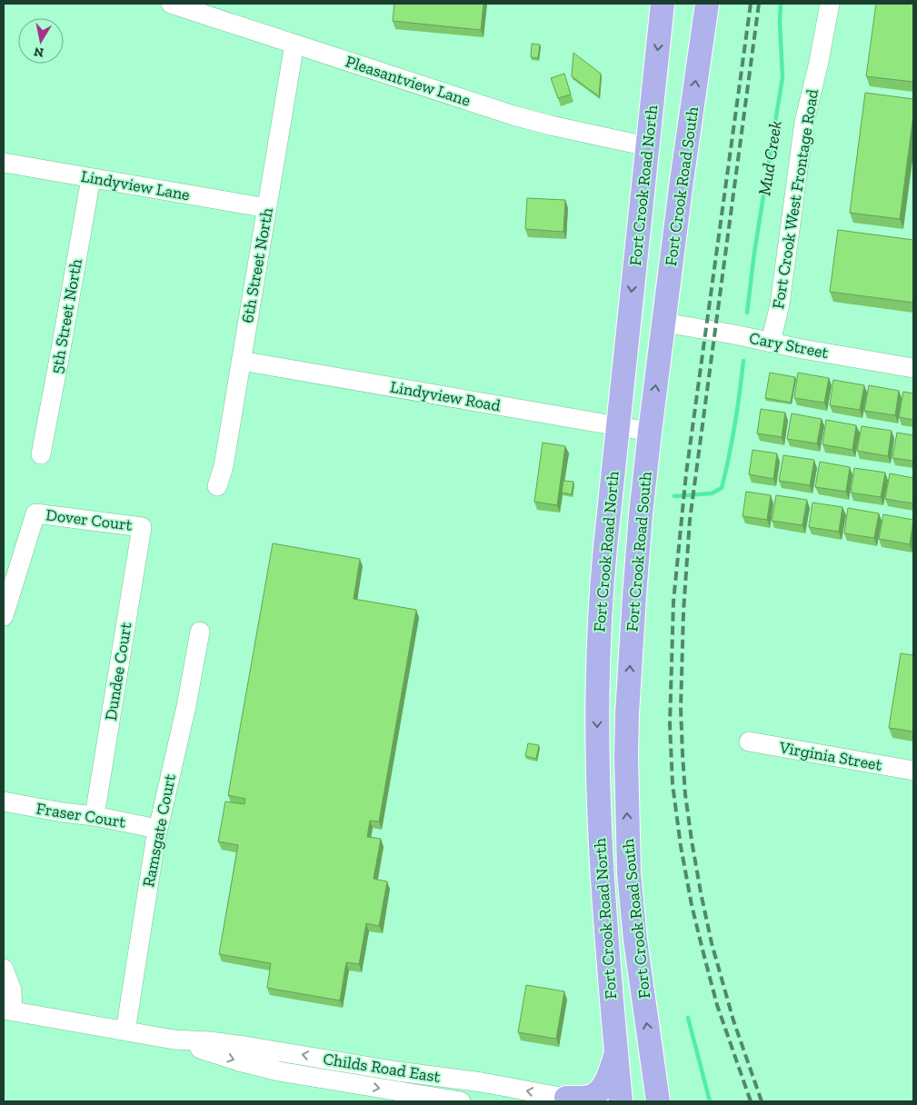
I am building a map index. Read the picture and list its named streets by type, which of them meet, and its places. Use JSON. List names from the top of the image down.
{
  "streets": {
    "main road": ["Fort Crook Road North", "Fort Crook Road South"],
    "street": [
      "Pleasantview Lane",
      "Lindyview Lane",
      "Fort Crook West Frontage Road",
      "6th Street North",
      "5th Street North",
      "Cary Street",
      "Lindyview Road",
      "Dover Court",
      "Dundee Court",
      "Virginia Street",
      "Fraser Court",
      "Ramsgate Court",
      "Childs Road East"
    ]
  },
  "crossings": [
    ["Pleasantview Lane", "Fort Crook Road North"],
    ["Pleasantview Lane", "6th Street North"],
    ["Lindyview Lane", "6th Street North"],
    ["Lindyview Lane", "5th Street North"],
    ["Fort Crook Road North", "Lindyview Road"],
    ["Fort Crook Road South", "Cary Street"],
    ["Fort Crook Road South", "Lindyview Road"],
    ["Fort Crook West Frontage Road", "Cary Street"],
    ["6th Street North", "Lindyview Road"],
    ["Dover Court", "Dundee Court"],
    ["Dundee Court", "Fraser Court"],
    ["Fraser Court", "Ramsgate Court"],
    ["Ramsgate Court", "Childs Road East"]
  ],
  "one_way": ["Fort Crook Road North", "Fort Crook Road South"],
  "water": ["Mud Creek"],
  "north": "bottom"
}
